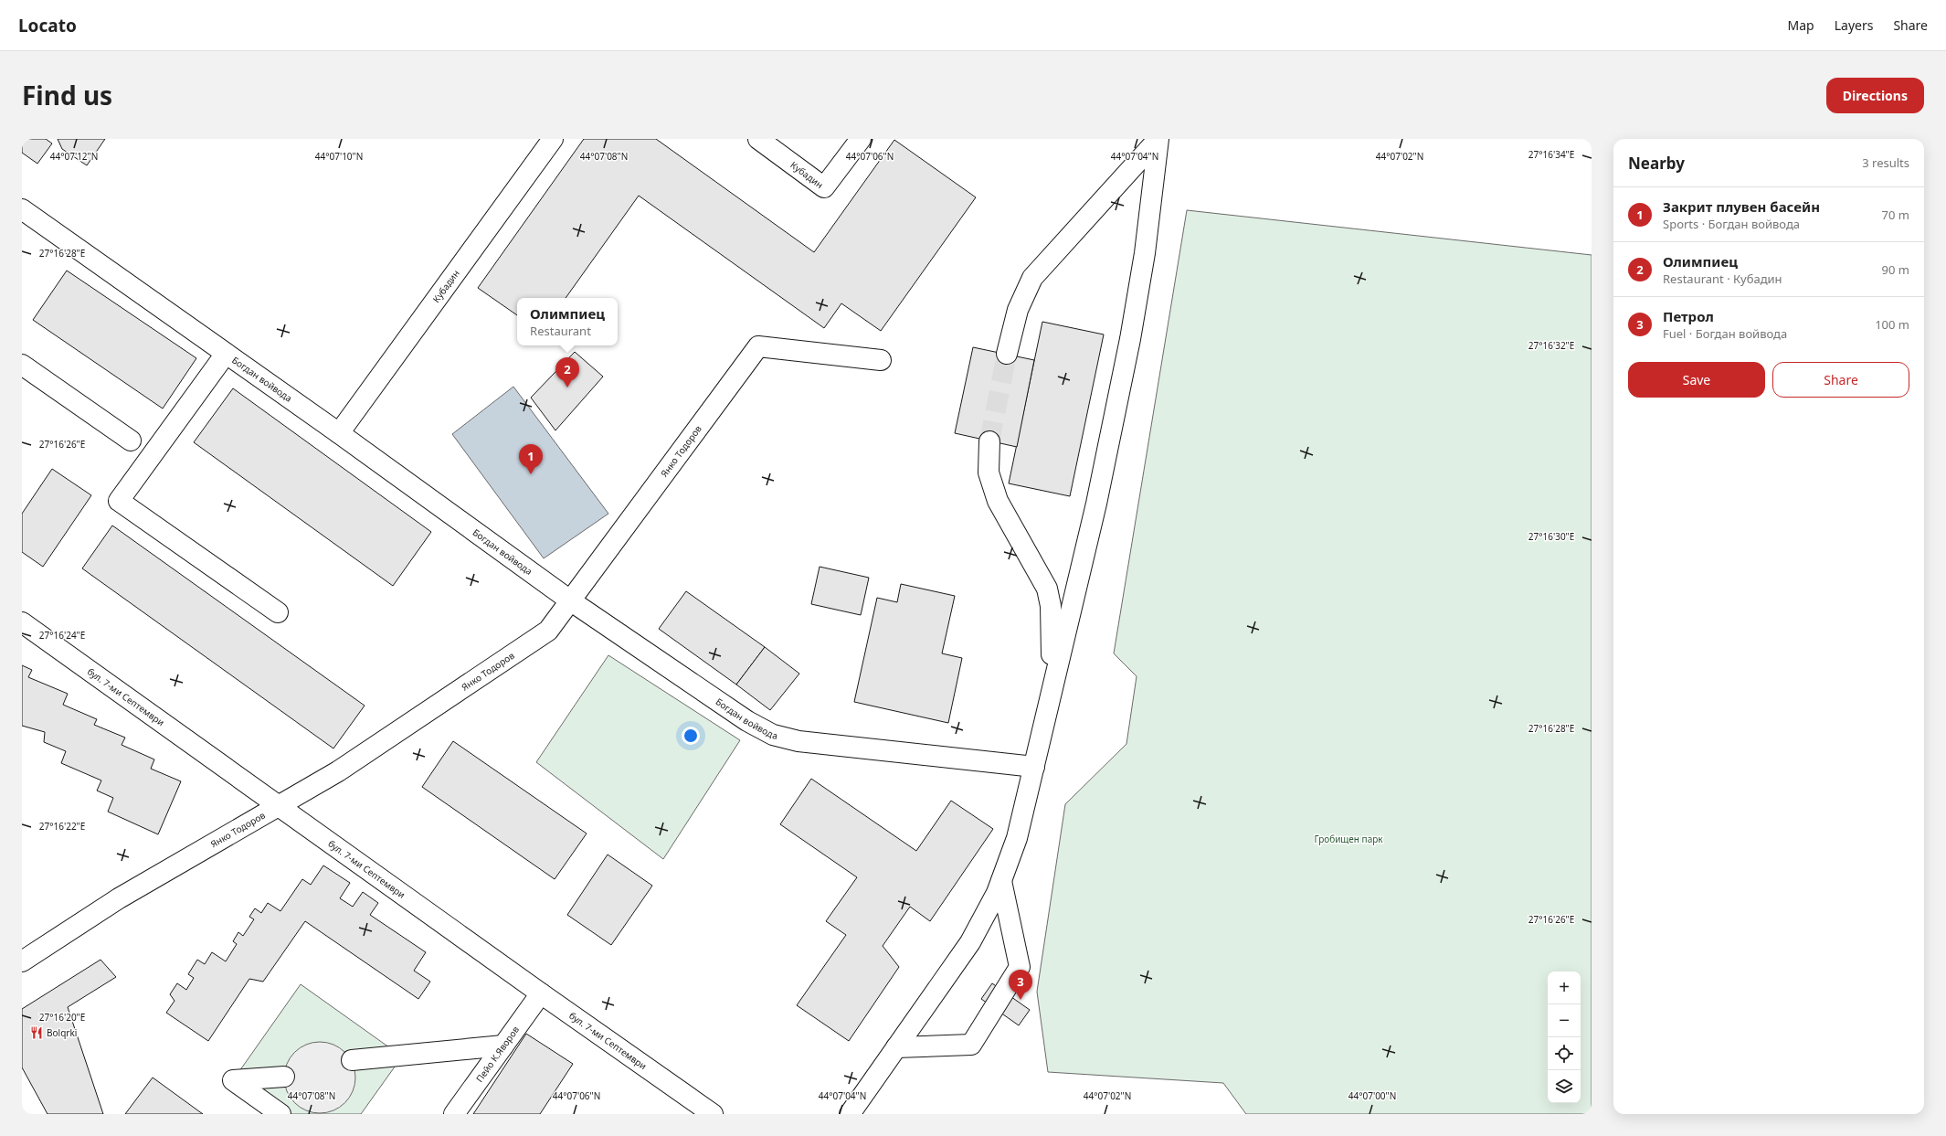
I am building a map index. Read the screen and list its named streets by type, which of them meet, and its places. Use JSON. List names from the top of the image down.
{
  "streets": {
    "street": [
      "Кубадин",
      "Богдан войвода",
      "Янко Тодоров",
      "бул. 7-ми Септември",
      "Пейо К.Яворов"
    ]
  },
  "crossings": [
    ["Кубадин", "Богдан войвода"],
    ["Богдан войвода", "Янко Тодоров"],
    ["Янко Тодоров", "бул. 7-ми Септември"],
    ["бул. 7-ми Септември", "Пейо К.Яворов"]
  ],
  "parks": ["Гробищен парк"],
  "places": {
    "restaurant": ["Bolqrki"]
  },
  "page": {
    "header": "Locato",
    "nav": ["Map", "Layers", "Share"],
    "title": "Find us",
    "buttons": [
      "Directions",
      ["Save", "Share"]
    ],
    "heading": ["Nearby", "3 results"],
    "list": [
      {
        "mark": "1",
        "name": "Закрит плувен басейн",
        "note": "Sports · Богдан войвода",
        "value": "70 m"
      },
      {
        "mark": "2",
        "name": "Олимпиец",
        "note": "Restaurant · Кубадин",
        "value": "90 m"
      },
      {
        "mark": "3",
        "name": "Петрол",
        "note": "Fuel · Богдан войвода",
        "value": "100 m"
      }
    ],
    "popup": ["Олимпиец", "Restaurant"],
    "pins": ["2", "1", "3"],
    "map_buttons": ["+", "−"]
  },
  "coordinates": [
    "27°16'34\"E",
    "44°07'12\"N",
    "44°07'10\"N",
    "44°07'08\"N",
    "44°07'06\"N",
    "44°07'04\"N",
    "44°07'02\"N",
    "27°16'28\"E",
    "27°16'32\"E",
    "27°16'26\"E",
    "27°16'30\"E",
    "27°16'24\"E",
    "27°16'22\"E",
    "27°16'20\"E",
    "44°07'00\"N"
  ]
}
